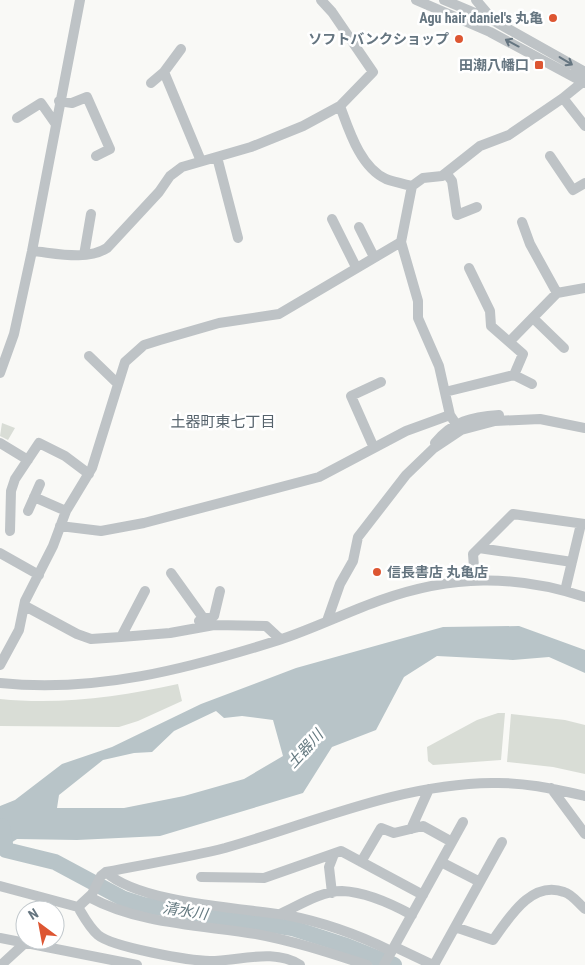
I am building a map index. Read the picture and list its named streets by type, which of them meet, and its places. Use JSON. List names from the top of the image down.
{
  "districts": ["土器町東七丁目"],
  "water": ["土器川", "清水川"],
  "places": {
    "other": ["Agu hair daniel's 丸亀", "ソフトバンクショップ", "信長書店 丸亀店"],
    "transit": ["田潮八幡口"]
  },
  "north": "top left"
}
